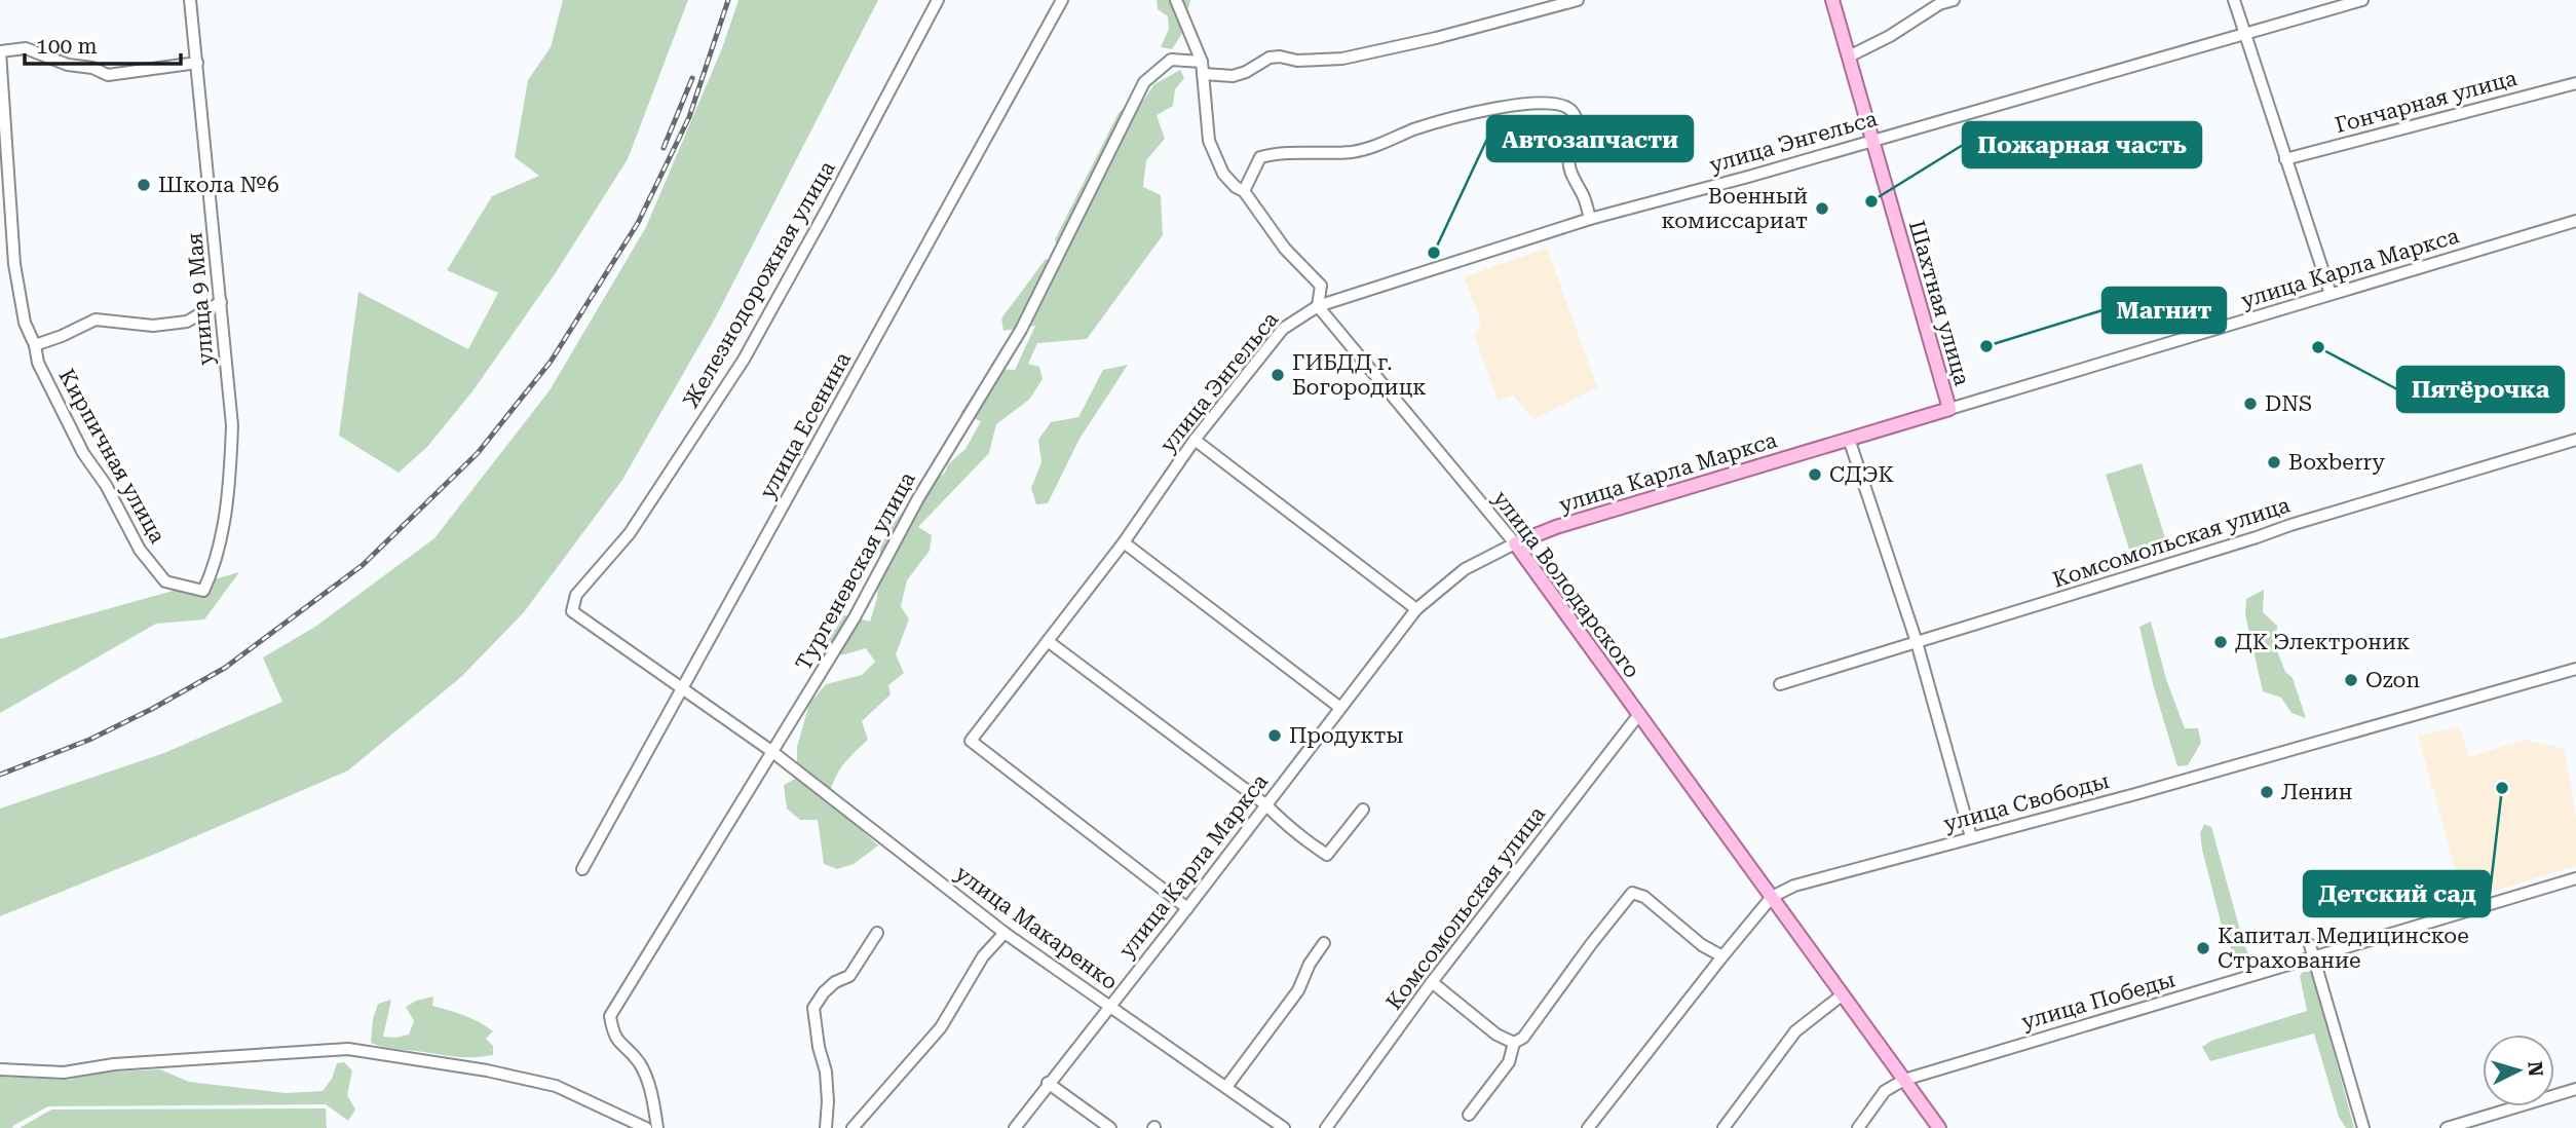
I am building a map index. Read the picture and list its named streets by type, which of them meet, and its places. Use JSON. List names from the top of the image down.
{
  "streets": {
    "main road": ["улица Карла Маркса", "Шахтная улица", "улица Володарского"],
    "street": [
      "Гончарная улица",
      "улица Энгельса",
      "Железнодорожная улица",
      "улица 9 Мая",
      "улица Есенина",
      "Кирпичная улица",
      "Комсомольская улица",
      "Тургеневская улица",
      "улица Свободы",
      "улица Макаренко",
      "улица Победы"
    ]
  },
  "crossings": [
    ["улица Энгельса", "улица Карла Маркса"],
    ["улица Энгельса", "Шахтная улица"],
    ["улица Энгельса", "улица Володарского"],
    ["улица Карла Маркса", "Шахтная улица"],
    ["улица Карла Маркса", "улица Володарского"],
    ["улица Карла Маркса", "улица Макаренко"],
    ["Железнодорожная улица", "улица Макаренко"],
    ["улица 9 Мая", "Кирпичная улица"],
    ["улица Есенина", "улица Макаренко"],
    ["Комсомольская улица", "улица Володарского"],
    ["Тургеневская улица", "улица Володарского"],
    ["Тургеневская улица", "улица Макаренко"],
    ["улица Володарского", "улица Свободы"],
    ["улица Володарского", "улица Победы"]
  ],
  "places": [
    "Школа №6",
    "Пожарная часть",
    "Военный комиссариат",
    "Автозапчасти",
    "Магнит",
    "Пятёрочка",
    "ГИБДД г. Богородицк",
    "DNS",
    "Boxberry",
    "СДЭК",
    "ДК Электроник",
    "Ozon",
    "Продукты",
    "Детский сад",
    "Ленин",
    "Капитал Медицинское Страхование"
  ],
  "scale_bar": "100 m",
  "north": "right"
}
